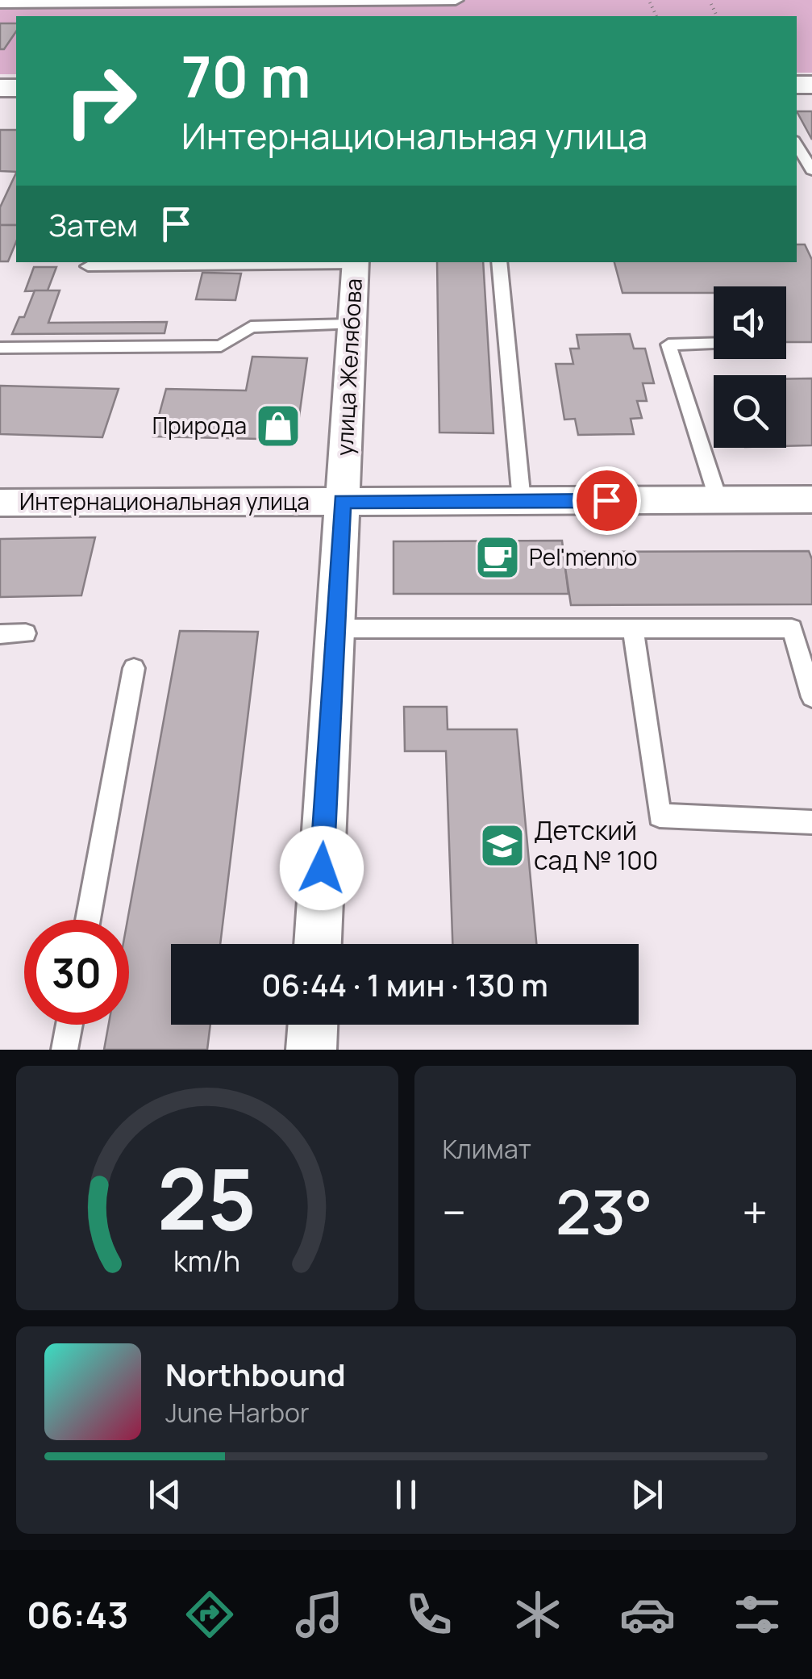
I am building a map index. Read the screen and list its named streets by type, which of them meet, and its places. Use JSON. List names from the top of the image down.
{
  "streets": {
    "street": ["улица Желябова", "Интернациональная улица"]
  },
  "crossings": [
    ["улица Желябова", "Интернациональная улица"]
  ],
  "places": {
    "shop": ["Природа"],
    "cafe": ["Pel'menno"],
    "school or university": ["Детский сад № 100"]
  },
  "page": {
    "turn": ["70 m", "Интернациональная улица"],
    "then": "Затем",
    "limit": "30",
    "trip": "06:44 · 1 мин · 130 m",
    "tile": "Климат",
    "heat": ["−", "23°", "+"],
    "song": ["Northbound", "June Harbor"],
    "tabs": "06:43",
    "gauge": ["25", "km/h"]
  }
}
